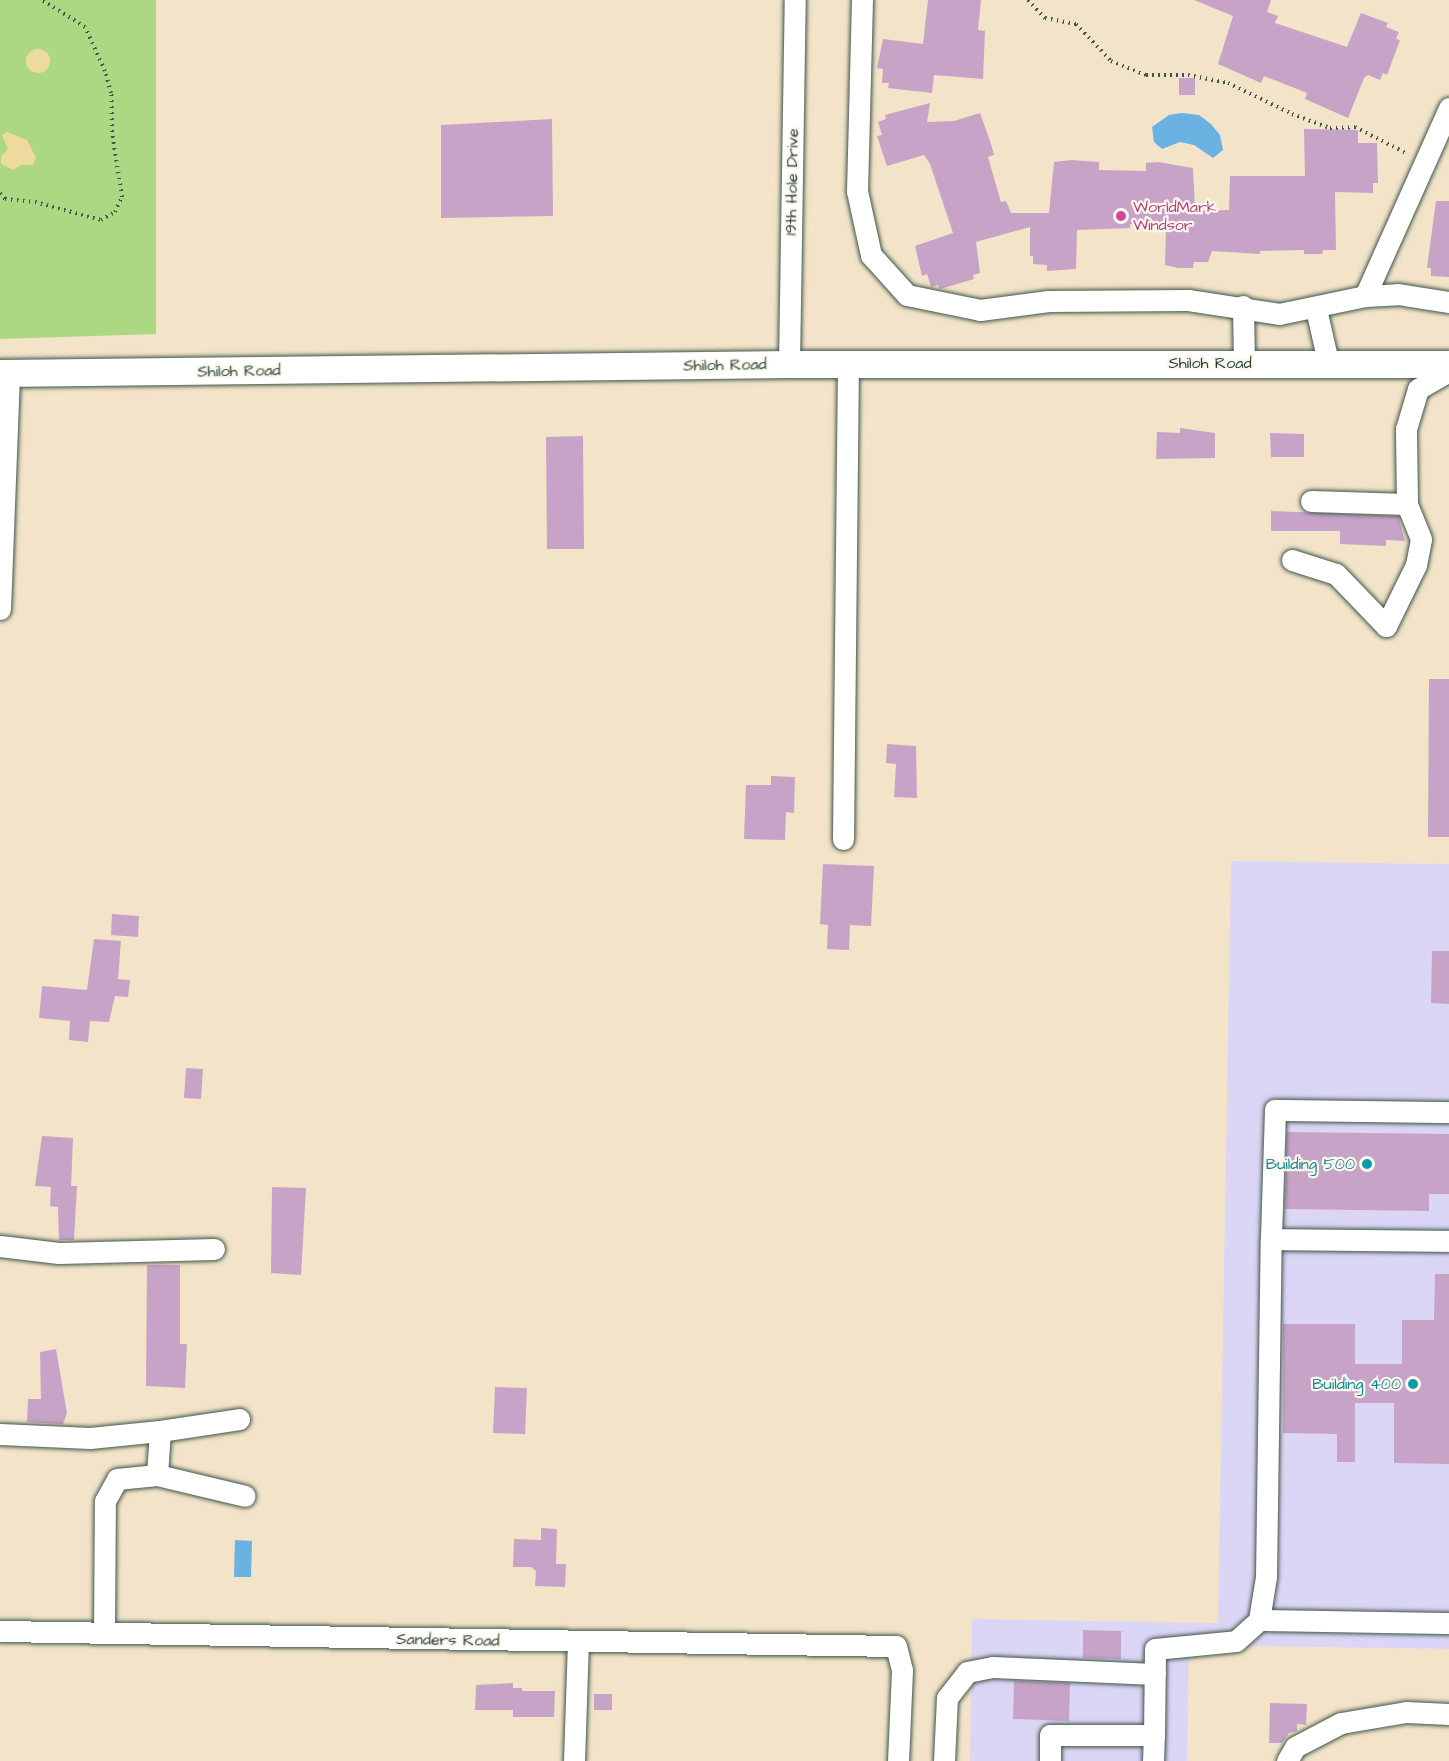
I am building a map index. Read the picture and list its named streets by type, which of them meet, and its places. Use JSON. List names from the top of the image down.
{
  "streets": {
    "main road": ["Shiloh Road"],
    "street": ["19th Hole Drive", "Sanders Road"]
  },
  "crossings": [
    ["19th Hole Drive", "Shiloh Road"]
  ],
  "places": ["WorldMark Windsor", "Building 500", "Building 400"]
}
